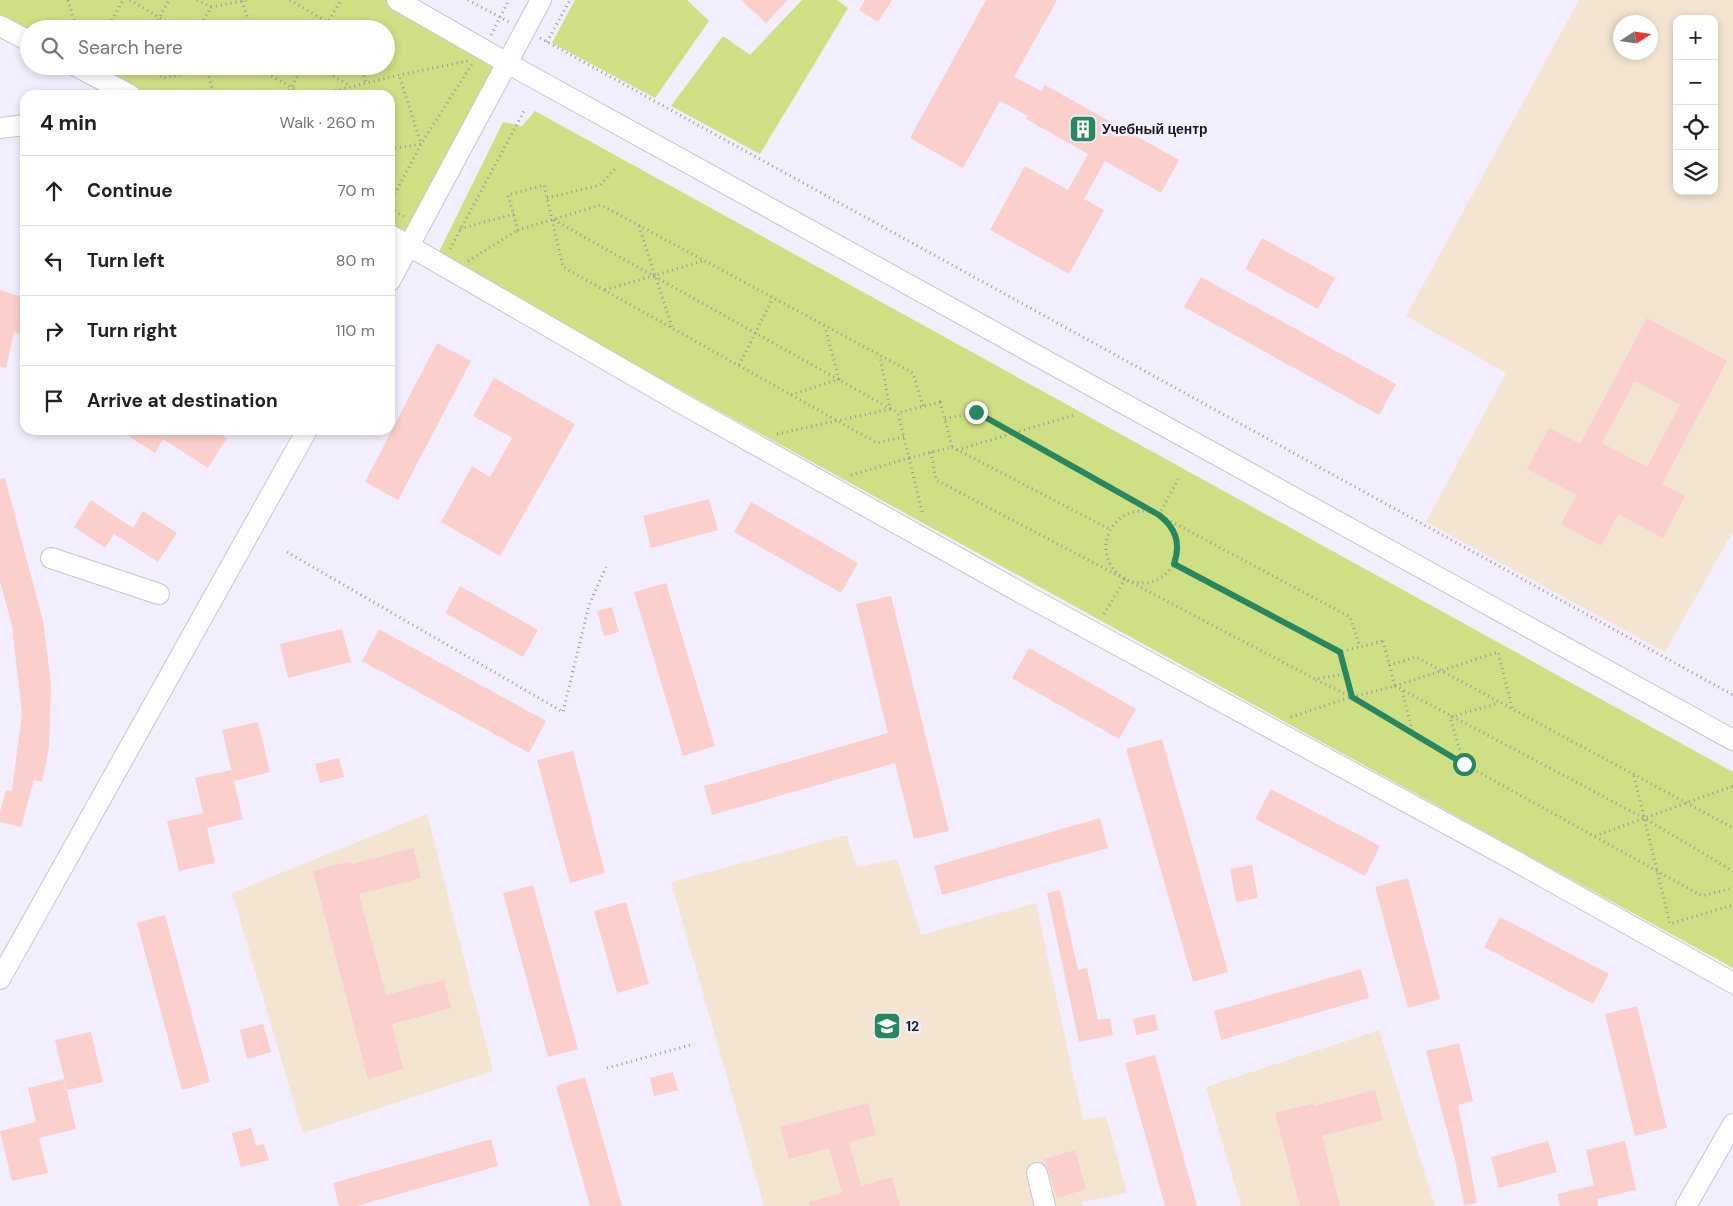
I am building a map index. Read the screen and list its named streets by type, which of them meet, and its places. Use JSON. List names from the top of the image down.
{
  "places": {
    "building": ["Учебный центр"],
    "school or university": ["12"]
  },
  "north": "right",
  "page": {
    "map_buttons": ["+", "−"],
    "search": "Search here",
    "heading": ["4 min", "Walk · 260 m"],
    "list": [
      ["Continue", "70 m"],
      ["Turn left", "80 m"],
      ["Turn right", "110 m"],
      "Arrive at destination"
    ]
  }
}
